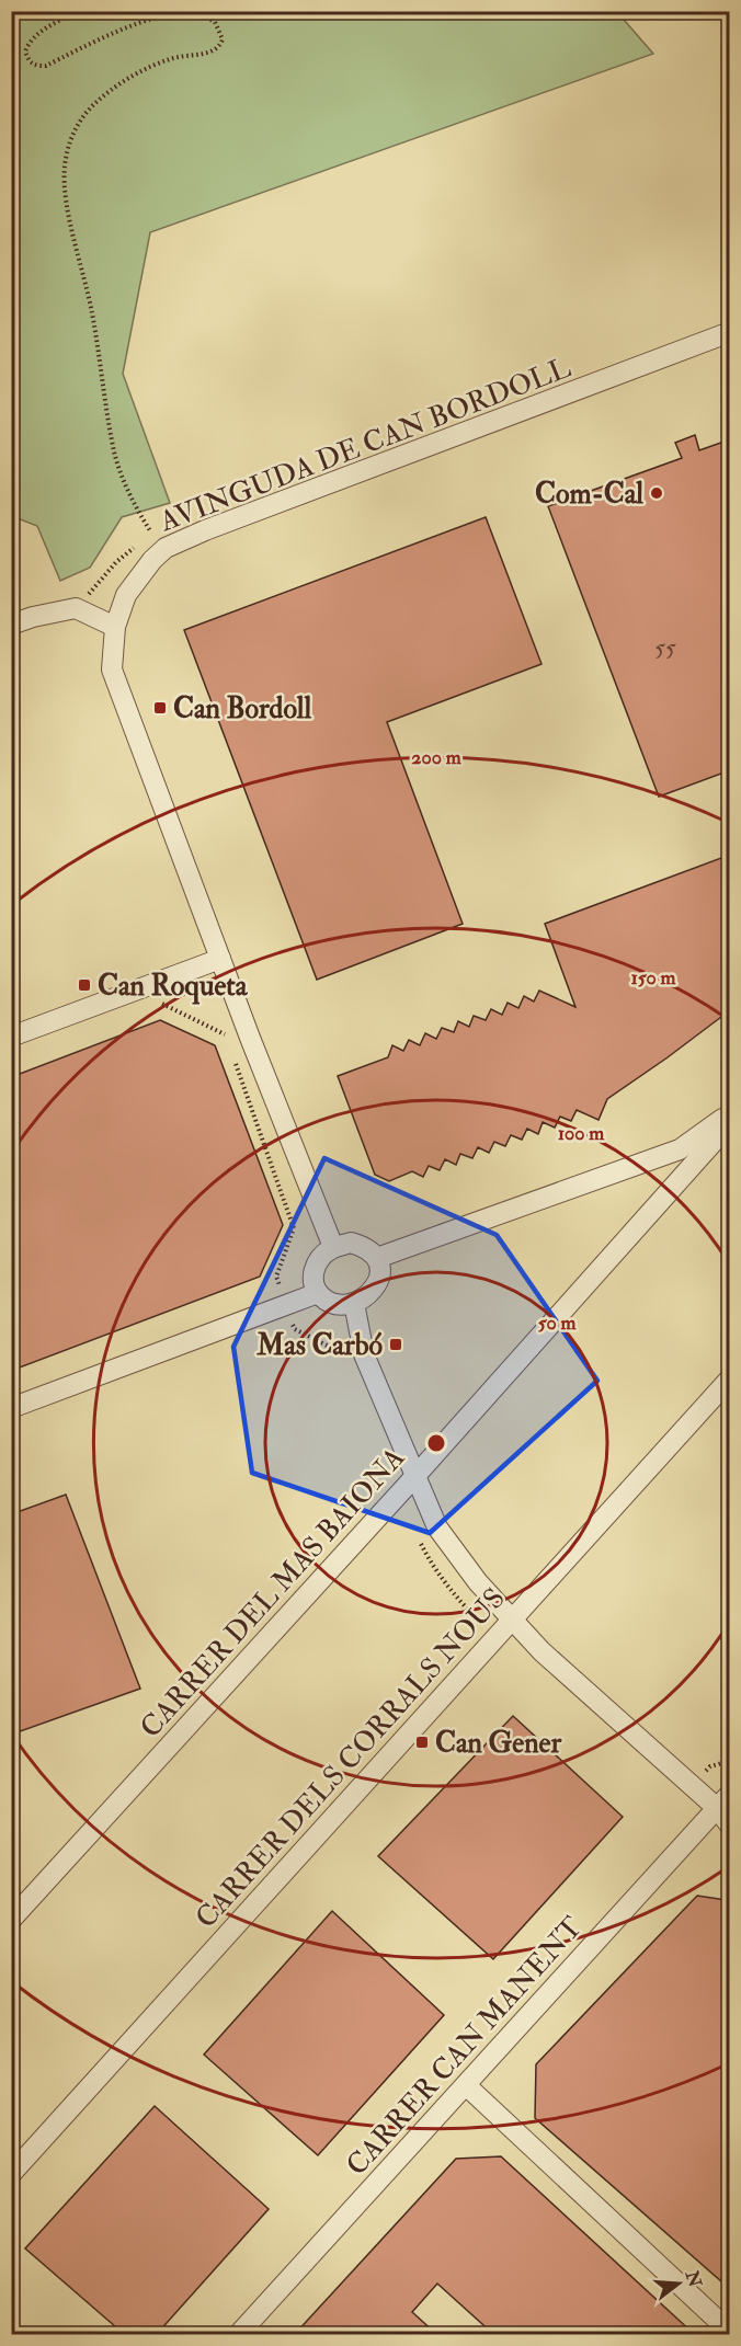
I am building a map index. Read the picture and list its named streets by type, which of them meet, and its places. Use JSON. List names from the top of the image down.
{
  "streets": {
    "street": [
      "AVINGUDA DE CAN BORDOLL",
      "CARRER DEL MAS BAIONA",
      "CARRER DELS CORRALS NOUS",
      "CARRER CAN MANENT"
    ]
  },
  "places": {
    "other": ["Com-Cal"],
    "transit": [
      "Can Bordoll",
      "Can Roqueta",
      "Mas Carbó",
      "Can Gener"
    ]
  },
  "house_numbers": ["55"],
  "north": "right",
  "rings": [
    "200 m",
    "150 m",
    "100 m",
    "50 m"
  ]
}
